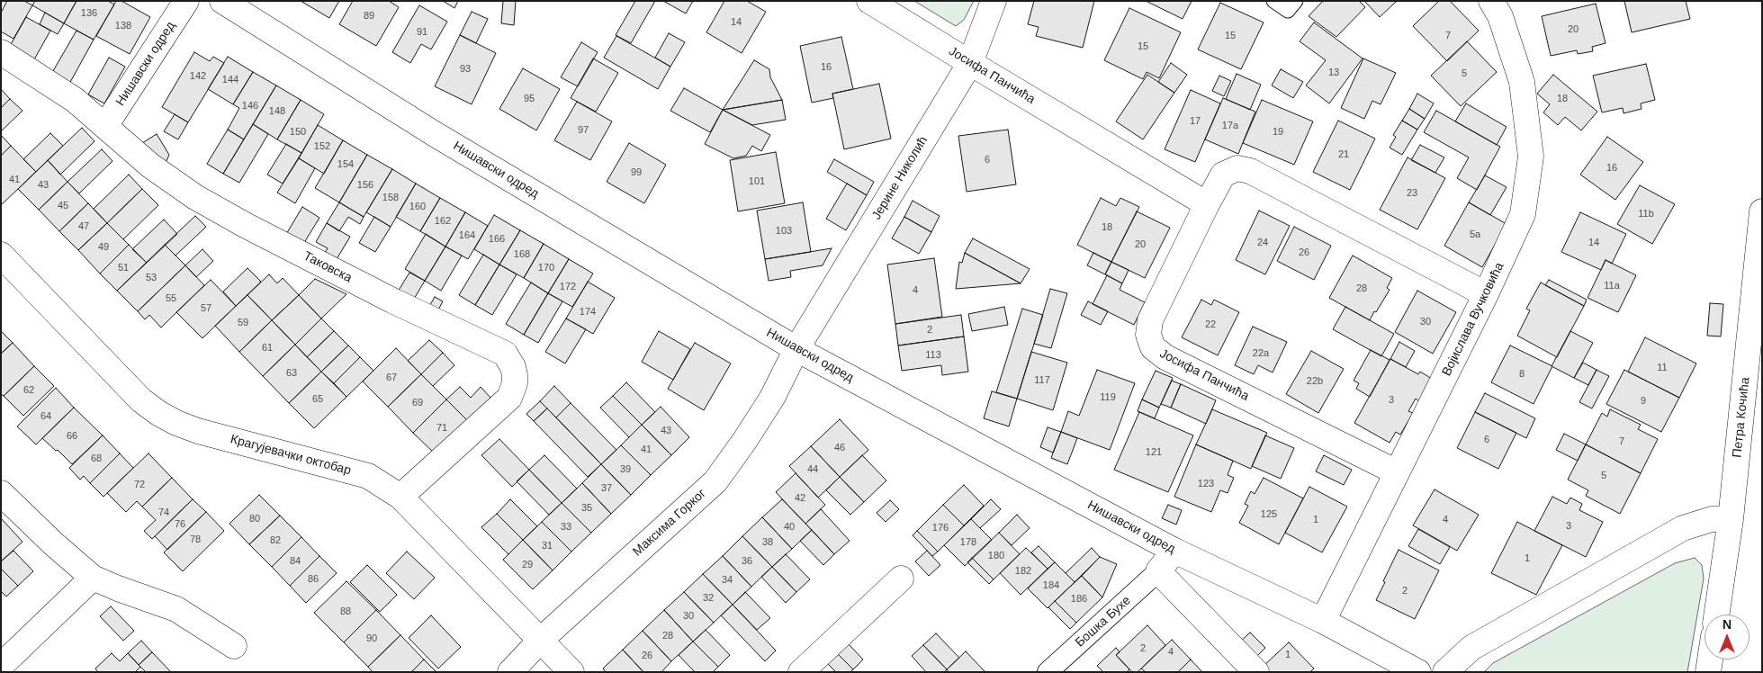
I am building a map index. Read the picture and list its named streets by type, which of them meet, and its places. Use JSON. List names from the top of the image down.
{
  "streets": {
    "street": [
      "Нишавски одред",
      "Јосифа Панчића",
      "Јерине Николић",
      "Таковска",
      "Војислава Вучковића",
      "Петра Кочића",
      "Крагујевачки октобар",
      "Максима Горког",
      "Бошка Бухе"
    ]
  },
  "crossings": [
    ["Нишавски одред", "Јерине Николић"],
    ["Нишавски одред", "Таковска"],
    ["Нишавски одред", "Војислава Вучковића"],
    ["Нишавски одред", "Максима Горког"],
    ["Јосифа Панчића", "Јерине Николић"],
    ["Јосифа Панчића", "Војислава Вучковића"],
    ["Јерине Николић", "Максима Горког"],
    ["Таковска", "Крагујевачки октобар"],
    ["Крагујевачки октобар", "Максима Горког"]
  ],
  "house_numbers": [
    "136",
    "89",
    "14",
    "138",
    "20",
    "91",
    "15",
    "7",
    "15",
    "16",
    "93",
    "13",
    "5",
    "142",
    "144",
    "95",
    "18",
    "146",
    "148",
    "17",
    "17a",
    "97",
    "150",
    "19",
    "152",
    "21",
    "6",
    "154",
    "16",
    "99",
    "41",
    "101",
    "43",
    "156",
    "23",
    "158",
    "45",
    "160",
    "11b",
    "162",
    "47",
    "18",
    "103",
    "5a",
    "164",
    "166",
    "24",
    "14",
    "20",
    "49",
    "26",
    "168",
    "51",
    "170",
    "53",
    "11a",
    "172",
    "28",
    "4",
    "55",
    "57",
    "174",
    "30",
    "59",
    "22",
    "2",
    "61",
    "22a",
    "113",
    "11",
    "63",
    "8",
    "67",
    "117",
    "22b",
    "62",
    "119",
    "65",
    "3",
    "9",
    "69",
    "64",
    "71",
    "43",
    "66",
    "6",
    "7",
    "46",
    "41",
    "121",
    "68",
    "39",
    "44",
    "5",
    "123",
    "72",
    "37",
    "42",
    "35",
    "74",
    "125",
    "80",
    "1",
    "4",
    "76",
    "3",
    "33",
    "40",
    "176",
    "78",
    "82",
    "38",
    "178",
    "31",
    "180",
    "1",
    "84",
    "36",
    "29",
    "182",
    "86",
    "34",
    "184",
    "2",
    "32",
    "186",
    "88",
    "30",
    "28",
    "90",
    "2",
    "4",
    "1",
    "26"
  ],
  "north": "top"
}
